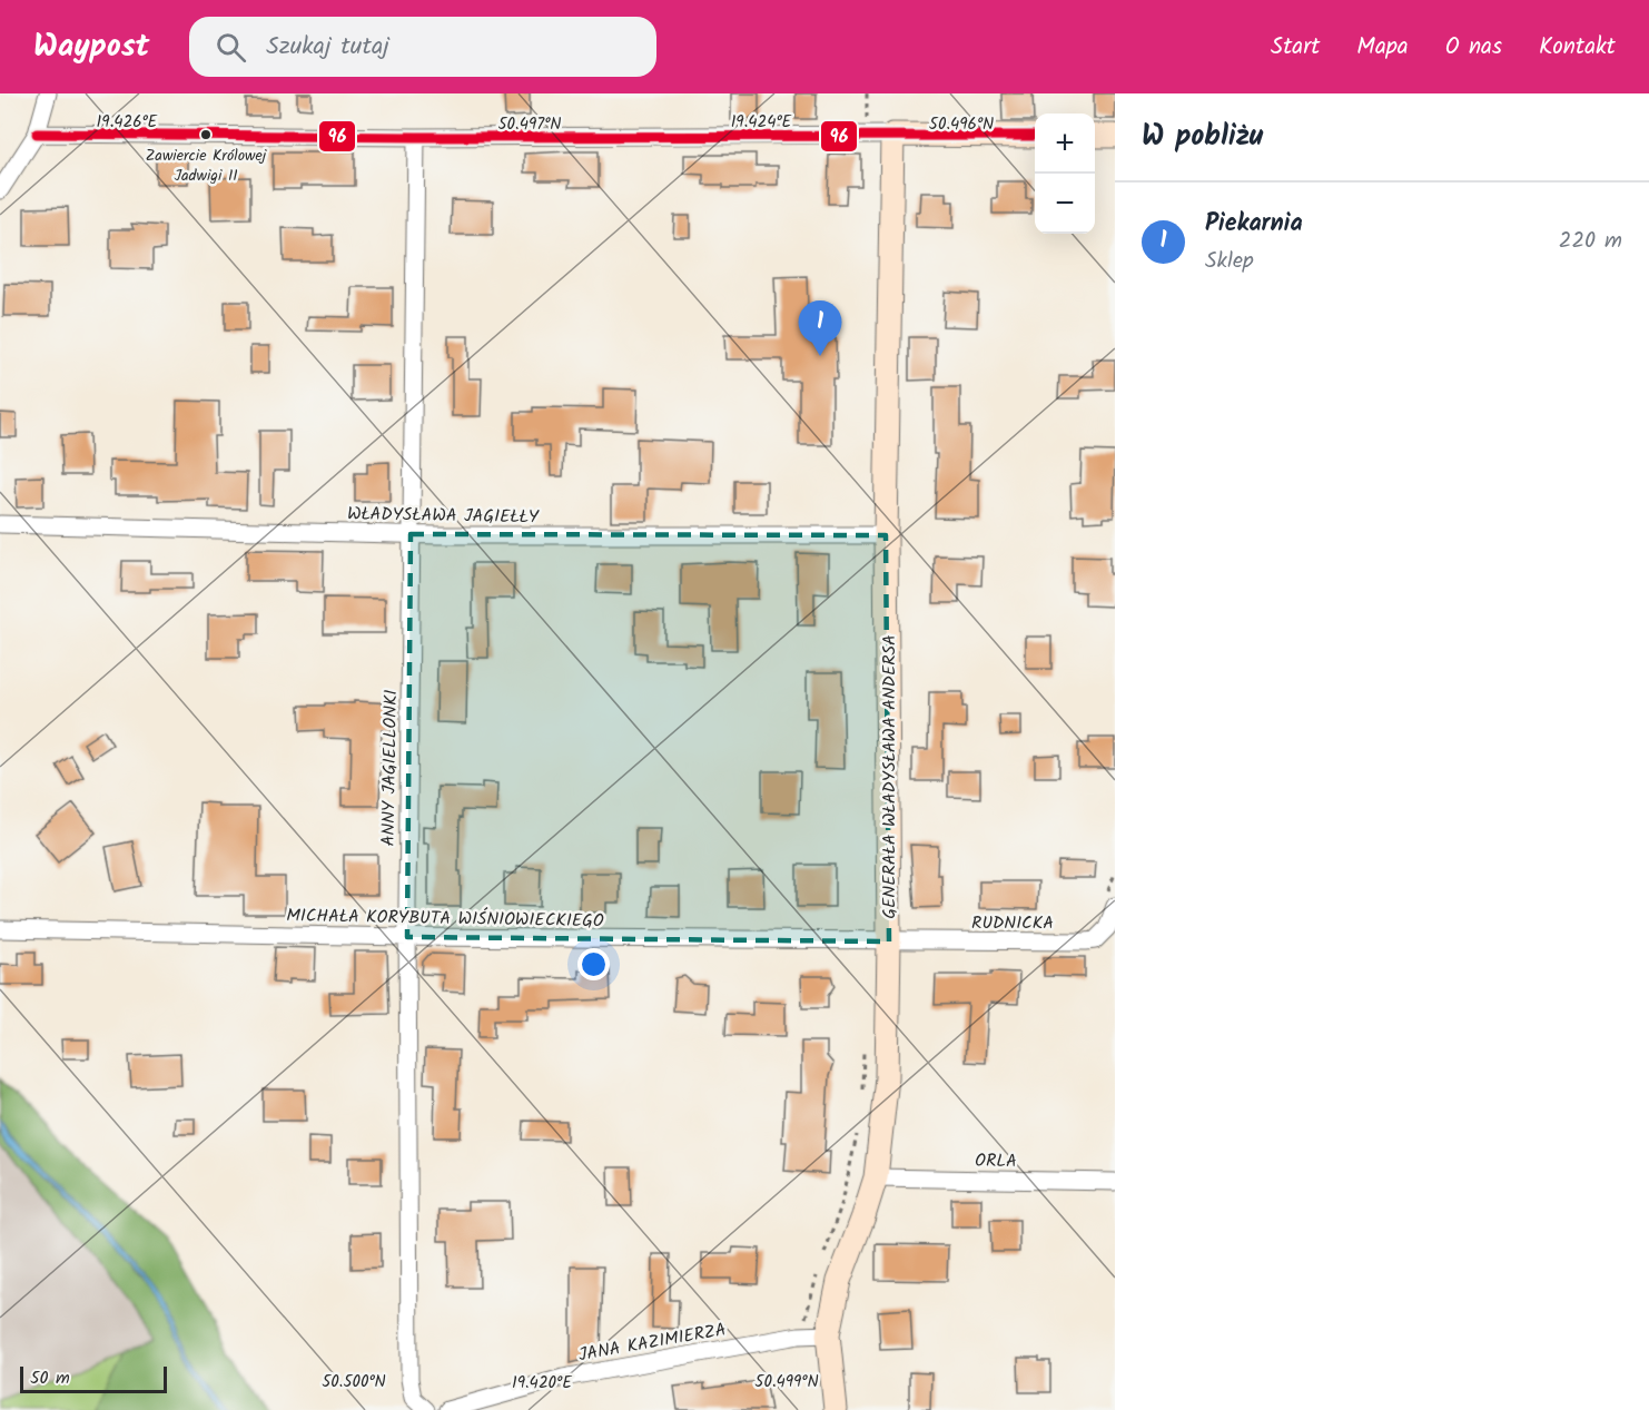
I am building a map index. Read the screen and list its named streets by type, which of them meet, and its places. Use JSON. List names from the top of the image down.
{
  "streets": {
    "street": [
      "WŁADYSŁAWA JAGIEŁŁY",
      "ANNY JAGIELLONKI",
      "GENERAŁA WŁADYSŁAWA ANDERSA",
      "MICHAŁA KORYBUTA WIŚNIOWIECKIEGO",
      "RUDNICKA",
      "ORLA",
      "JANA KAZIMIERZA"
    ]
  },
  "crossings": [
    ["WŁADYSŁAWA JAGIEŁŁY", "ANNY JAGIELLONKI"],
    ["WŁADYSŁAWA JAGIEŁŁY", "GENERAŁA WŁADYSŁAWA ANDERSA"],
    ["ANNY JAGIELLONKI", "MICHAŁA KORYBUTA WIŚNIOWIECKIEGO"],
    ["GENERAŁA WŁADYSŁAWA ANDERSA", "MICHAŁA KORYBUTA WIŚNIOWIECKIEGO"],
    ["GENERAŁA WŁADYSŁAWA ANDERSA", "RUDNICKA"],
    ["GENERAŁA WŁADYSŁAWA ANDERSA", "ORLA"],
    ["GENERAŁA WŁADYSŁAWA ANDERSA", "JANA KAZIMIERZA"],
    ["MICHAŁA KORYBUTA WIŚNIOWIECKIEGO", "RUDNICKA"]
  ],
  "places": ["Zawiercie Królowej Jadwigi II"],
  "lines": ["transit line 96"],
  "scale_bar": "50 m",
  "page": {
    "header": "Waypost",
    "search": "Szukaj tutaj",
    "nav": [
      "Start",
      "Mapa",
      "O nas",
      "Kontakt"
    ],
    "heading": "W pobliżu",
    "map_buttons": ["+", "−"],
    "list": [
      {
        "mark": "1",
        "name": "Piekarnia",
        "note": "Sklep",
        "value": "220 m"
      }
    ],
    "pins": "1",
    "scale": "50 m"
  },
  "coordinates": [
    "19.426°E",
    "19.424°E",
    "50.497°N",
    "50.496°N",
    "50.500°N",
    "50.499°N",
    "19.420°E"
  ]
}
